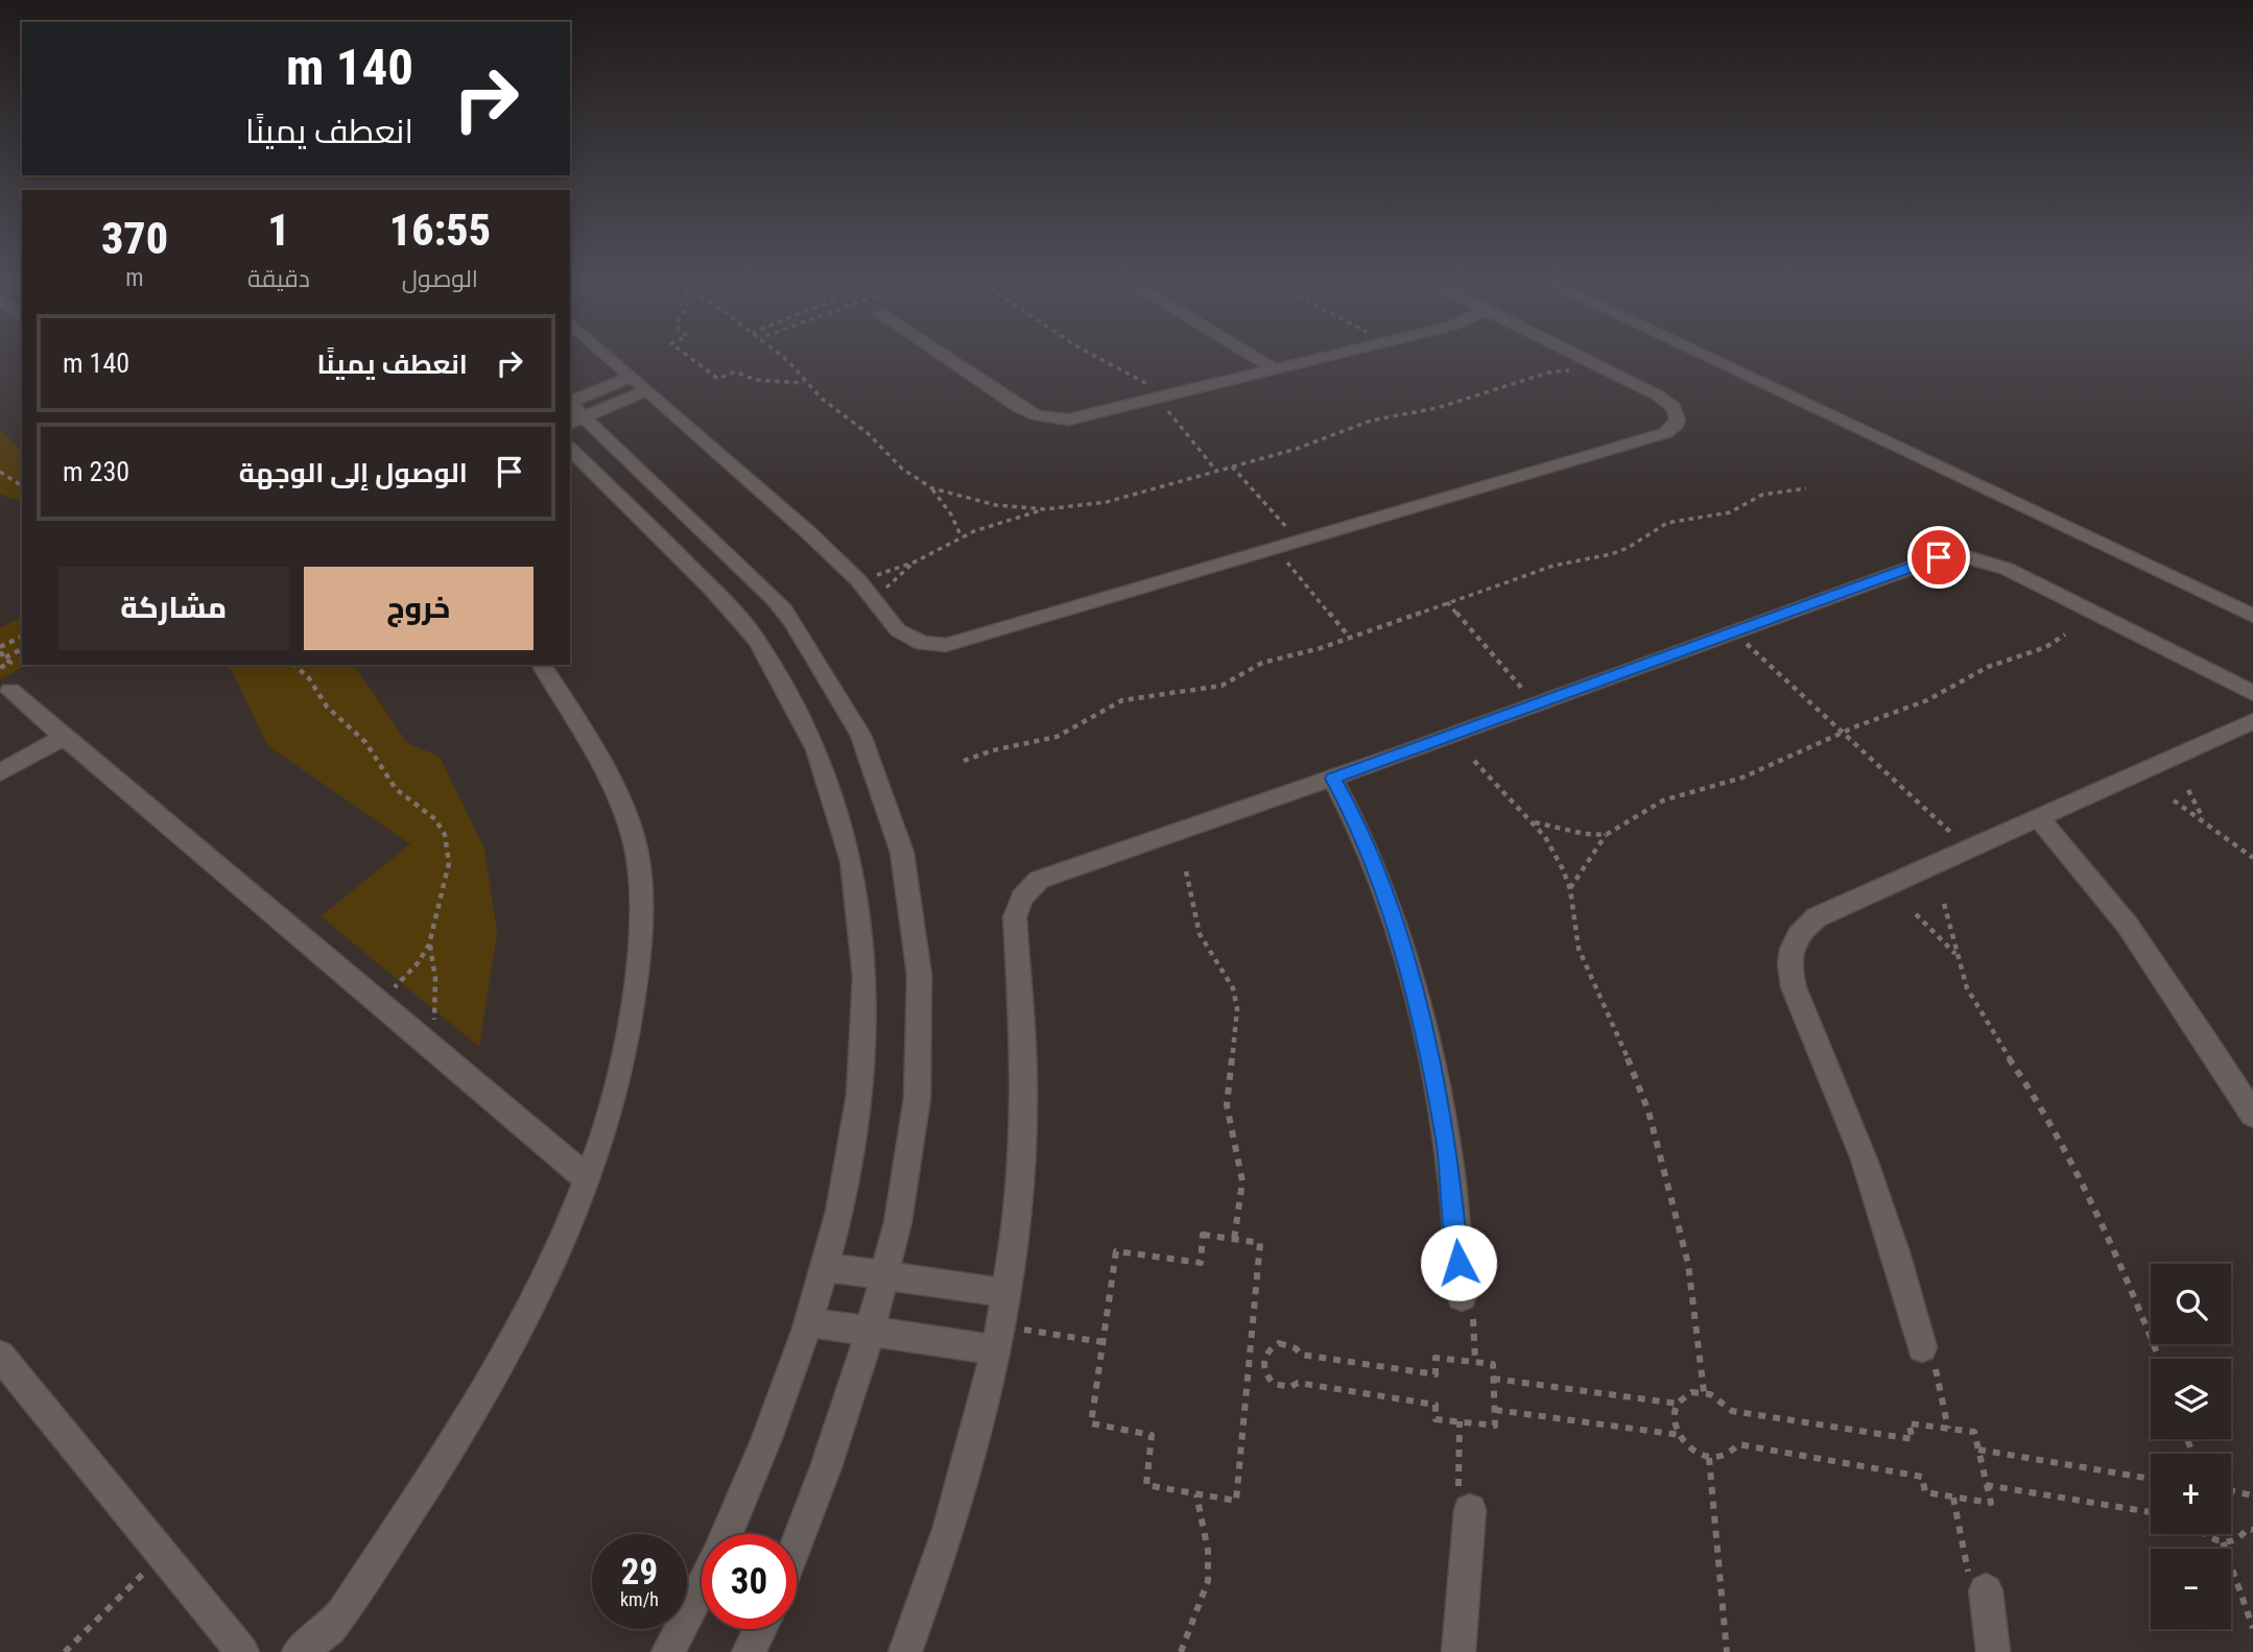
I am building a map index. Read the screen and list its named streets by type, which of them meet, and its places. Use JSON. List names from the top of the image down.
{
  "page": {
    "turn": ["140 m", "انعطف يمينًا"],
    "eta": [
      "16:55",
      "الوصول",
      "1",
      "دقيقة",
      "370",
      "m"
    ],
    "list": [
      {
        "name": "انعطف يمينًا",
        "value": "140 m"
      },
      {
        "name": "الوصول إلى الوجهة",
        "value": "230 m"
      }
    ],
    "buttons": ["خروج", "مشاركة"],
    "map_buttons": ["+", "−"],
    "speed": "29 km/h",
    "limit": "30"
  }
}
